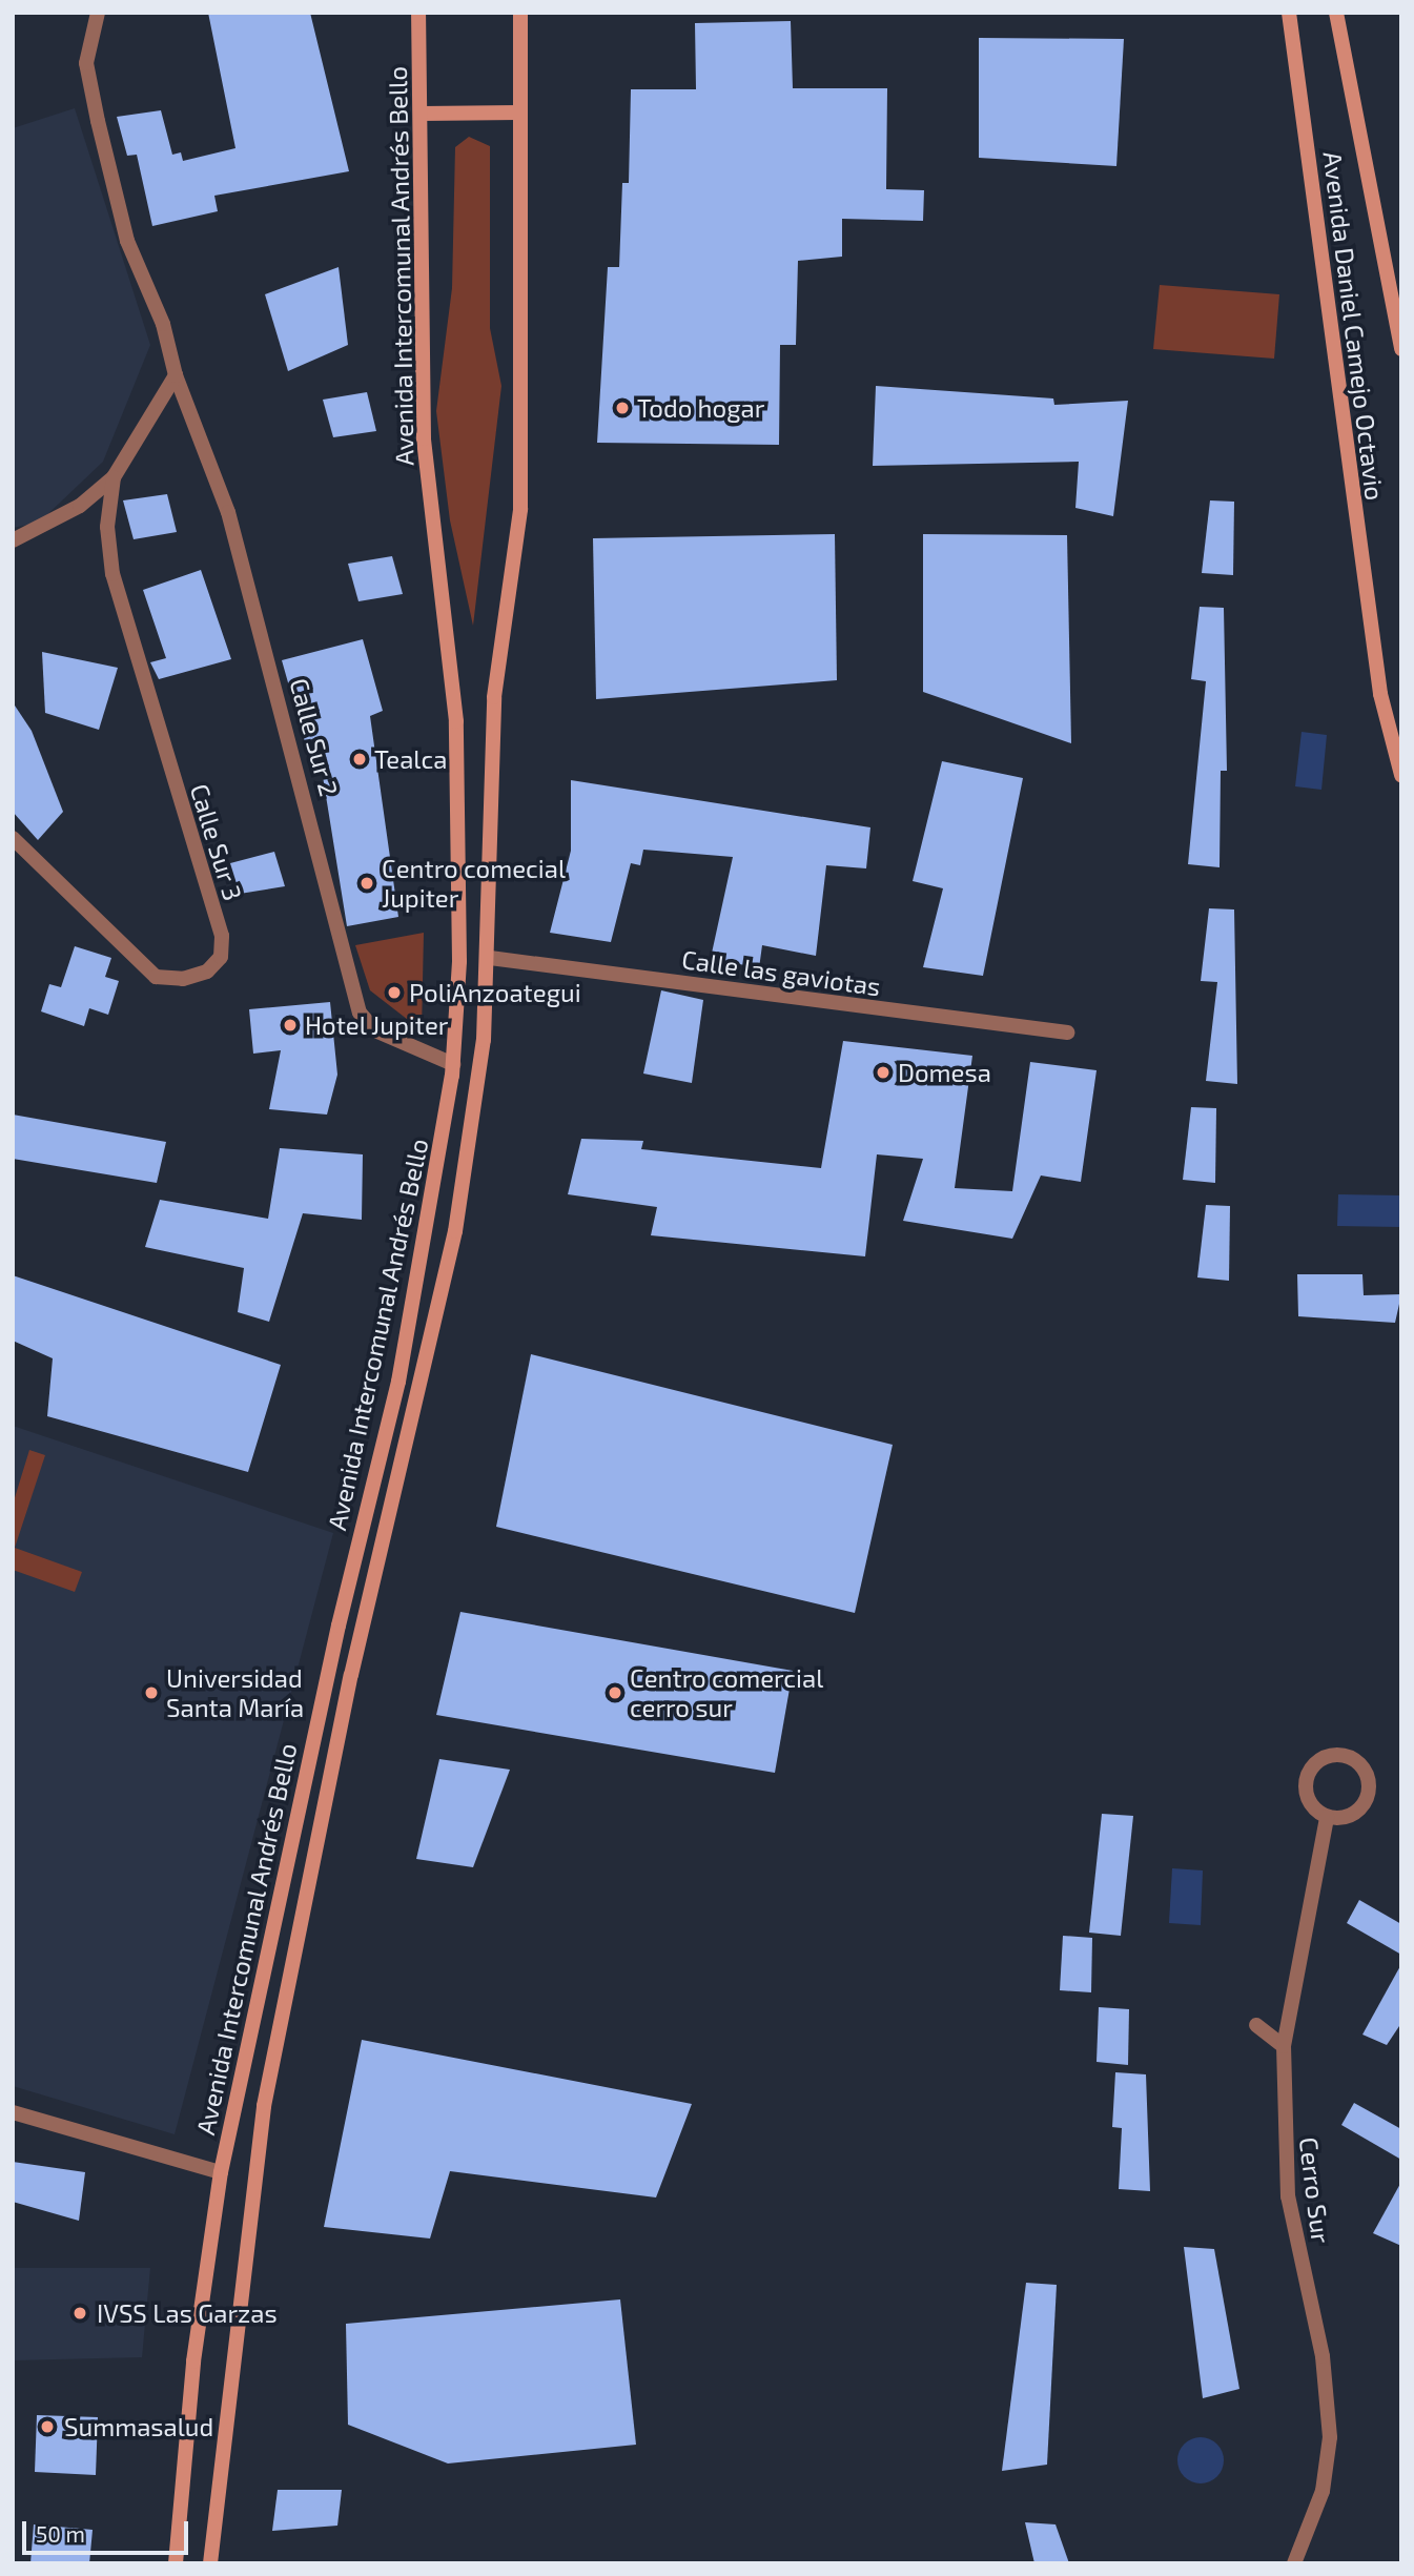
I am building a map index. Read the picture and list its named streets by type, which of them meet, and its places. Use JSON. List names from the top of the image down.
{
  "streets": {
    "main road": ["Avenida Intercomunal Andrés Bello", "Avenida Daniel Camejo Octavio"],
    "street": [
      "Calle Sur 2",
      "Calle Sur 3",
      "Calle las gaviotas",
      "Cerro Sur"
    ]
  },
  "crossings": [
    ["Avenida Intercomunal Andrés Bello", "Calle Sur 2"],
    ["Avenida Intercomunal Andrés Bello", "Calle las gaviotas"]
  ],
  "places": [
    "Todo hogar",
    "Tealca",
    "Centro comecial Jupiter",
    "PoliAnzoategui",
    "Hotel Jupiter",
    "Domesa",
    "Universidad Santa María",
    "Centro comercial cerro sur",
    "IVSS Las Garzas",
    "Summasalud"
  ],
  "scale_bar": "50 m"
}
